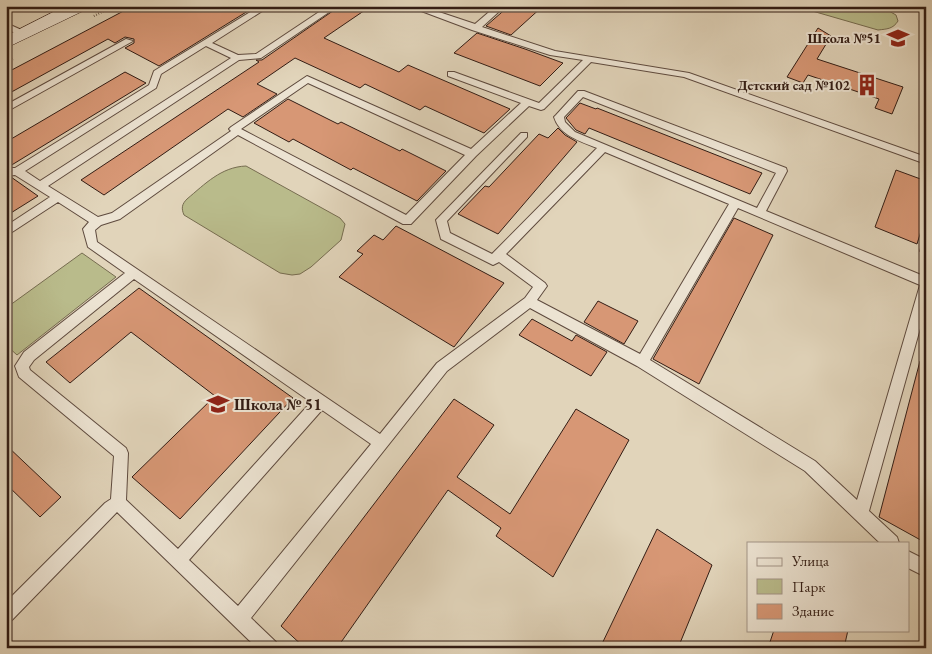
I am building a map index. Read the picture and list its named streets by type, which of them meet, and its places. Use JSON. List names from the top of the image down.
{
  "places": {
    "school or university": ["Школа №51", "Школа № 51"],
    "building": ["Детский сад №102"]
  },
  "legend": ["Улица", "Парк", "Здание"]
}
